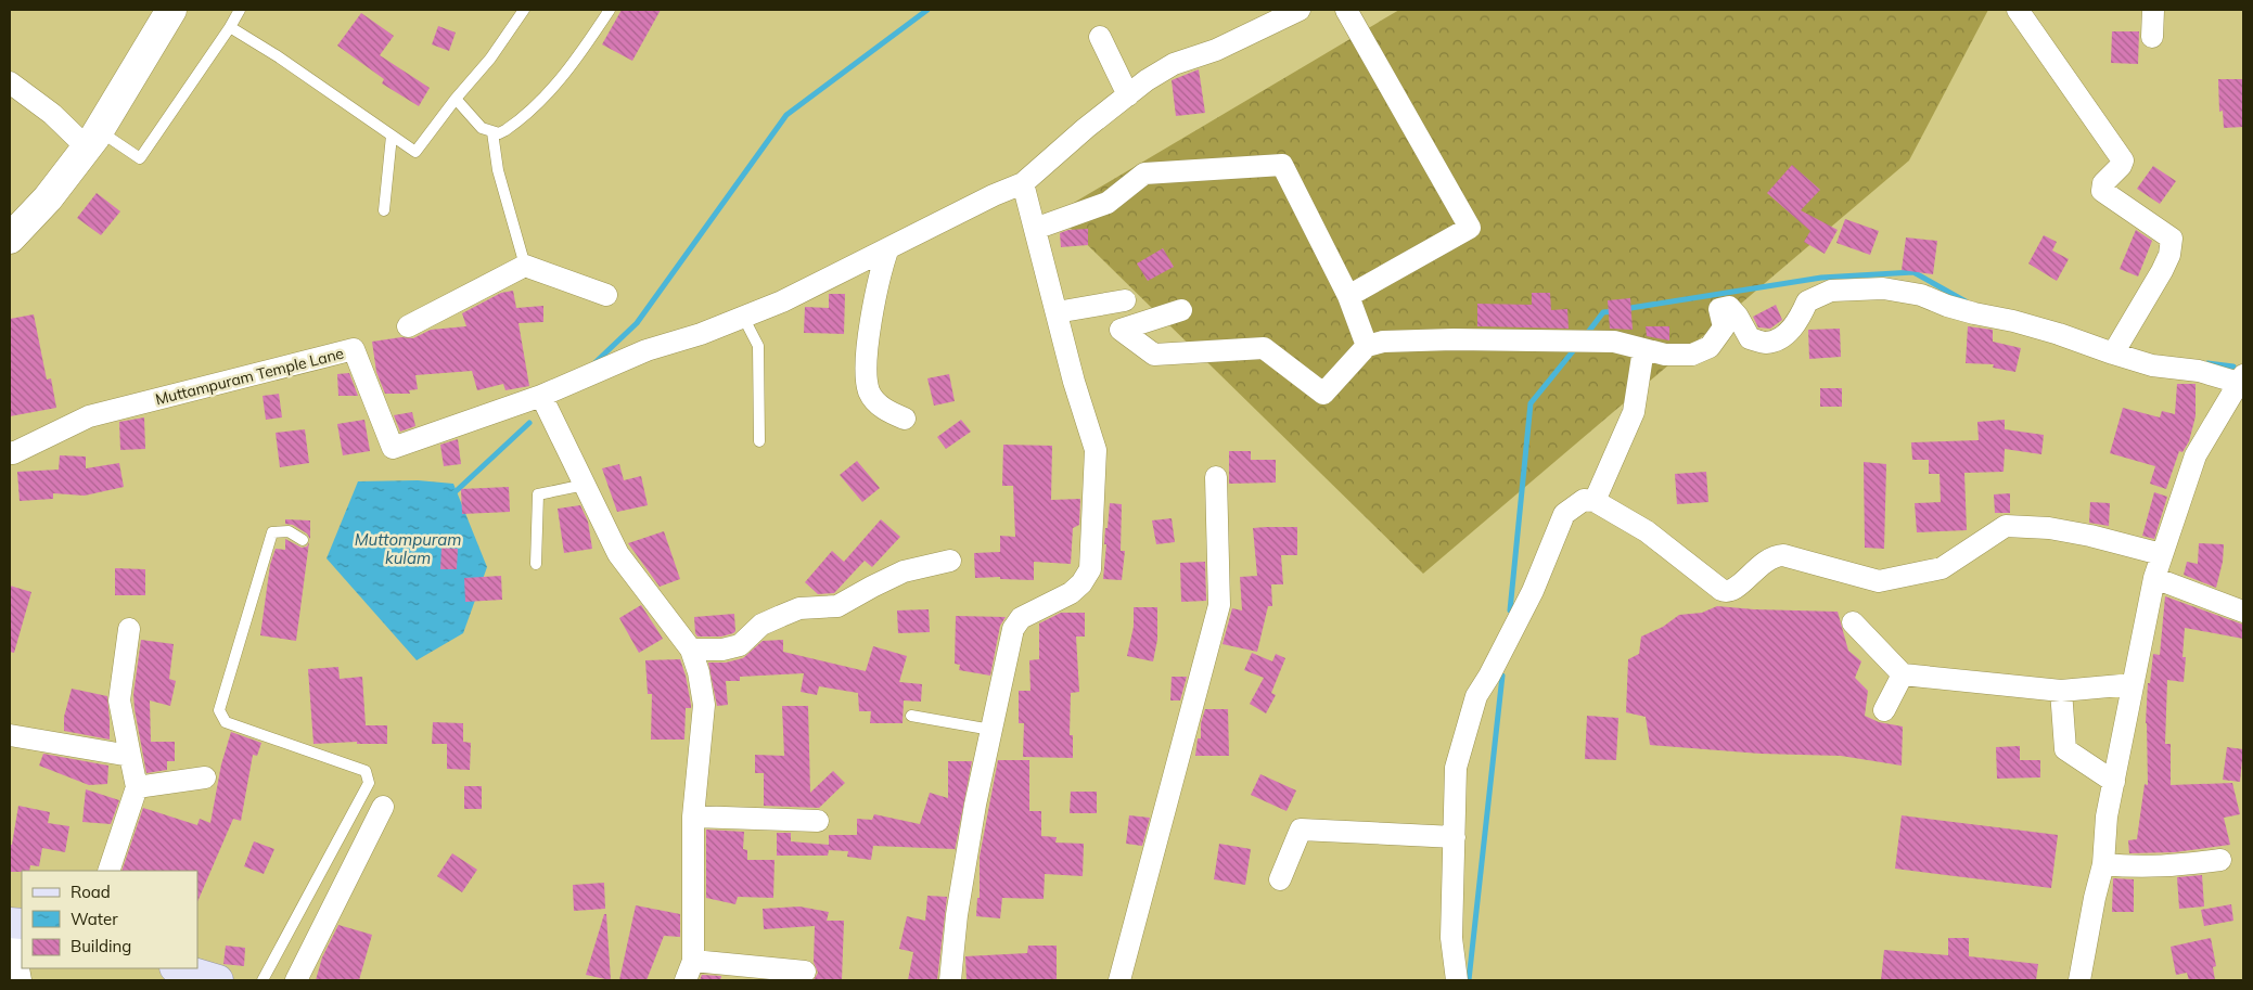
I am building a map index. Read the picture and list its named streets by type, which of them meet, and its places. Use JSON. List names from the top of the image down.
{
  "streets": {
    "street": ["Muttampuram Temple Lane"]
  },
  "water": ["Muttompuram kulam"],
  "legend": ["Road", "Water", "Building"]
}
